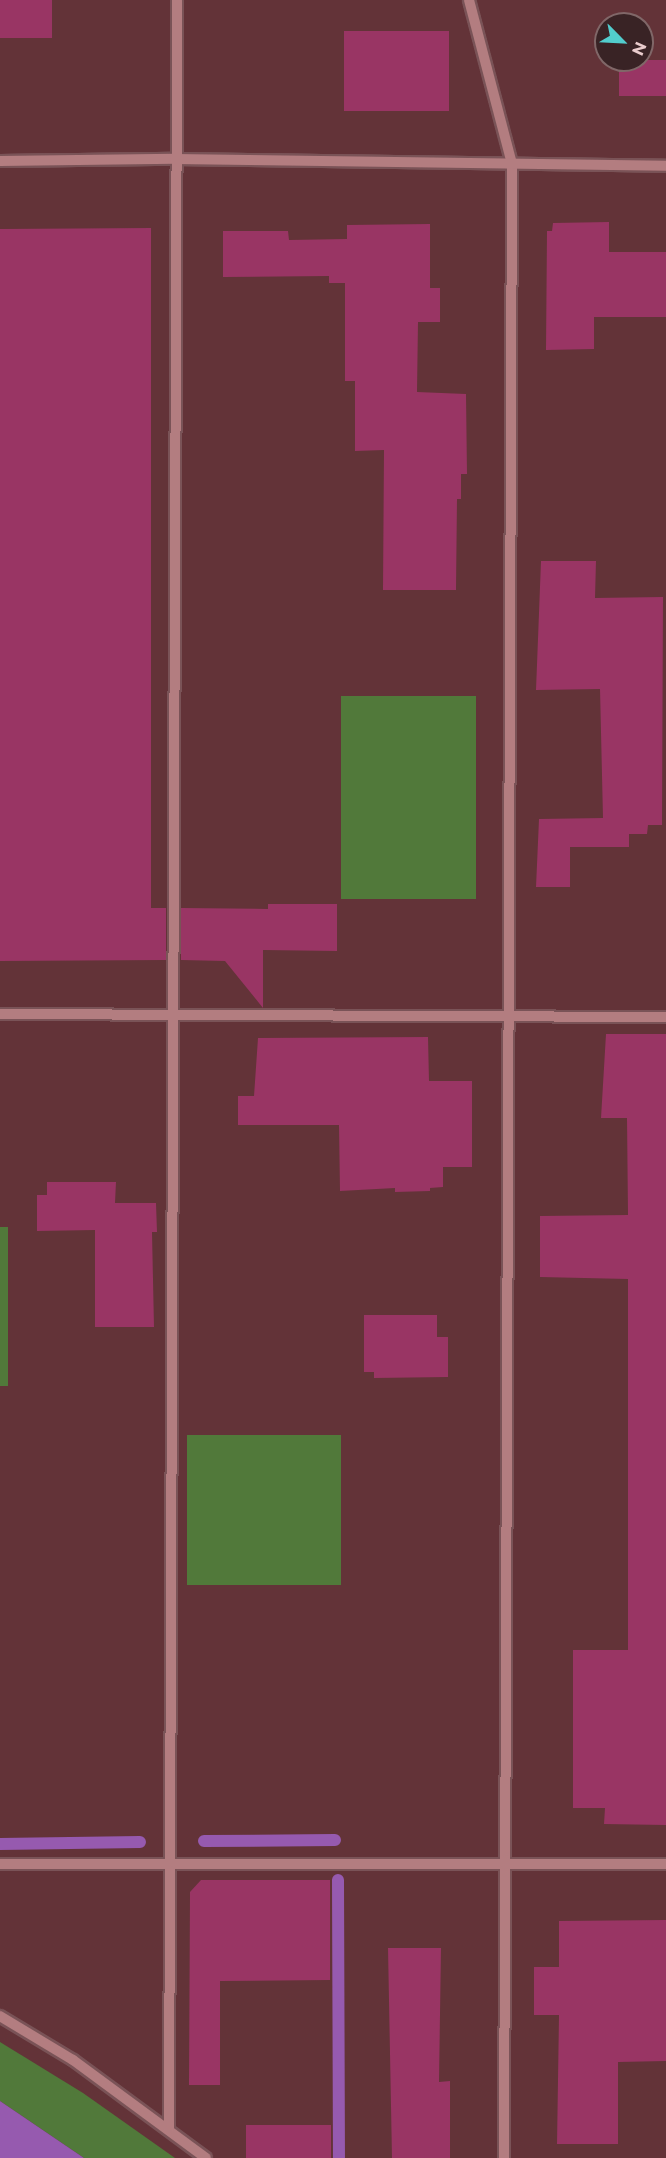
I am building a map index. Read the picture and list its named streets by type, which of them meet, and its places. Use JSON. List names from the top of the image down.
{
  "north": "bottom right"
}
